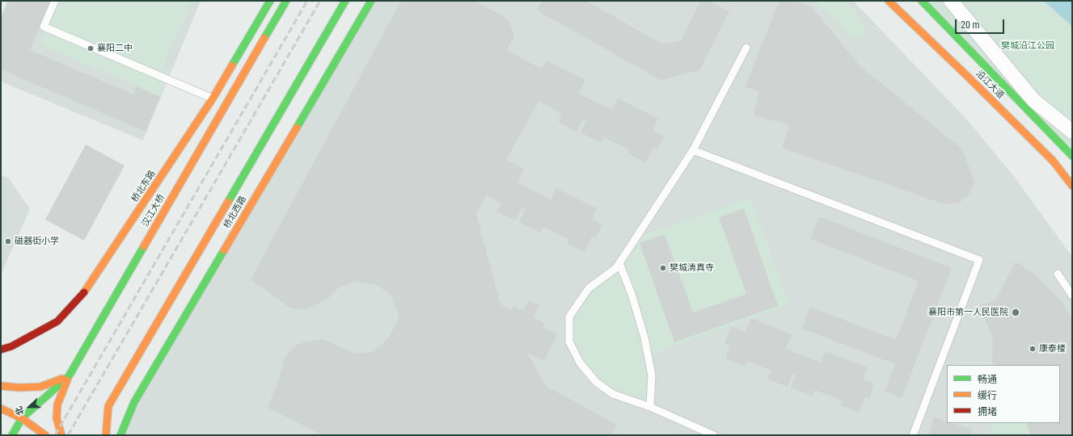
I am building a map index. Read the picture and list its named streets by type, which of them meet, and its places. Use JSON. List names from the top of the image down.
{
  "streets": {
    "main road": [
      "沿江大道",
      "桥北东路",
      "汉江大桥",
      "桥北西路"
    ]
  },
  "parks": ["樊城沿江公园"],
  "places": [
    "襄阳二中",
    "磁器街小学",
    "樊城清真寺",
    "襄阳市第一人民医院",
    "康泰楼"
  ],
  "legend": ["畅通", "缓行", "拥堵"],
  "scale_bar": "20 m",
  "north": "left"
}
